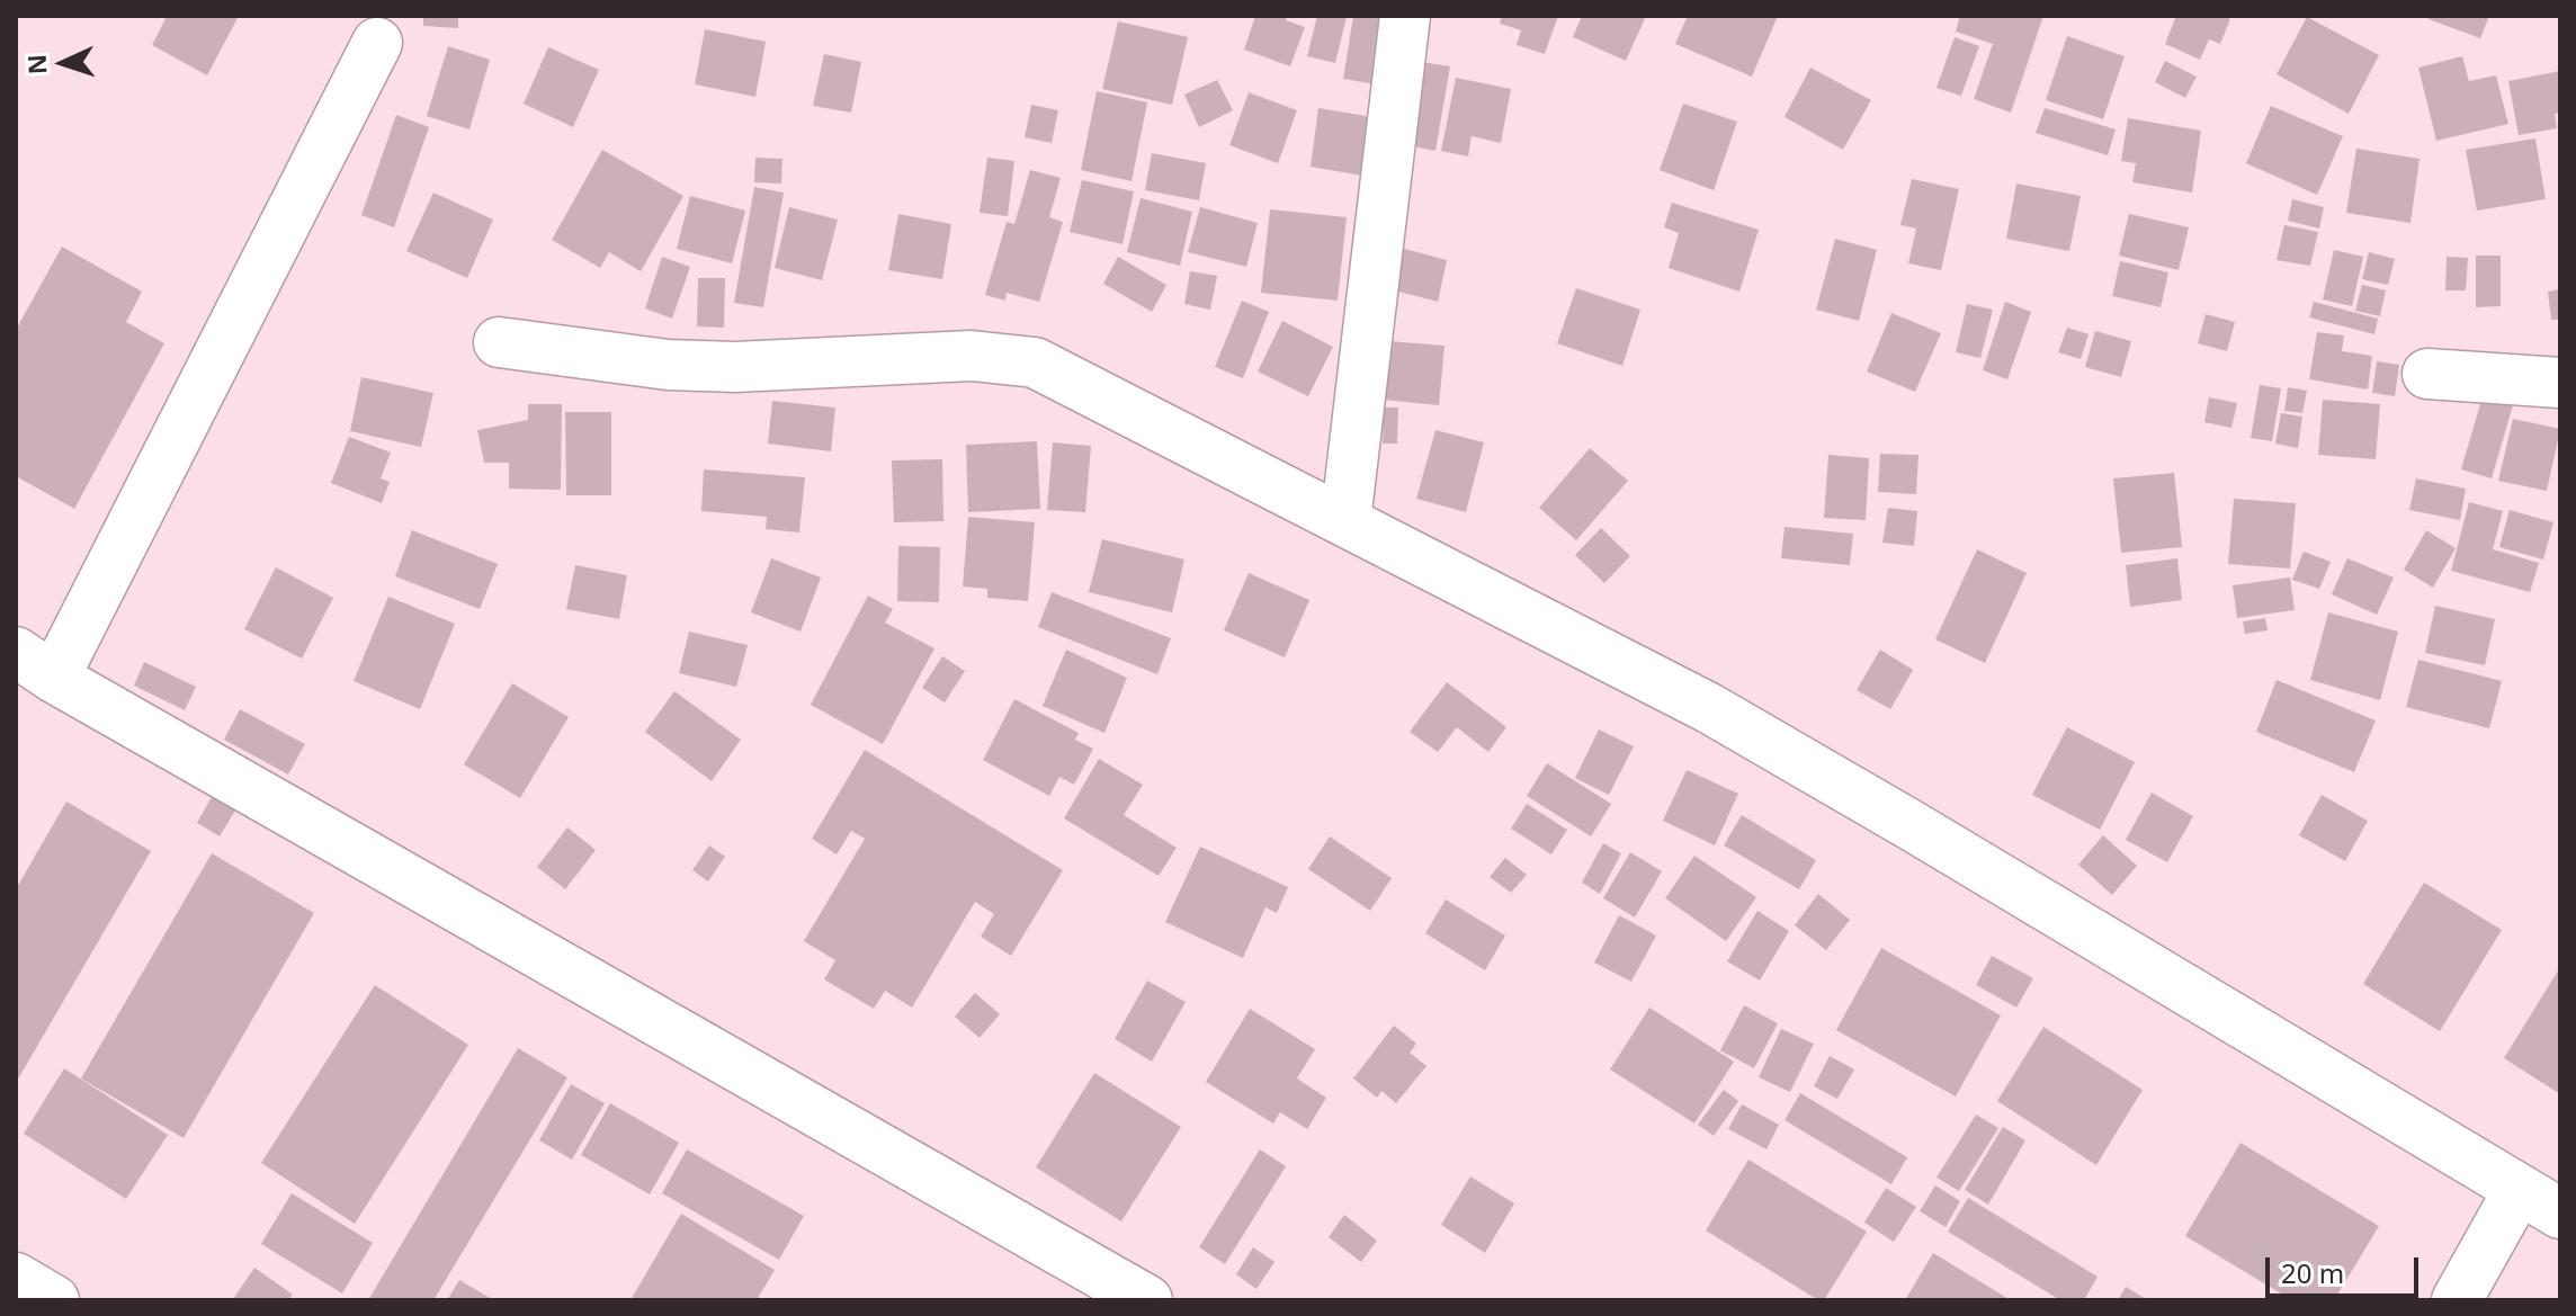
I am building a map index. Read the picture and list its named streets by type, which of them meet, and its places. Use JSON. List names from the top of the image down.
{
  "scale_bar": "20 m",
  "north": "left"
}
